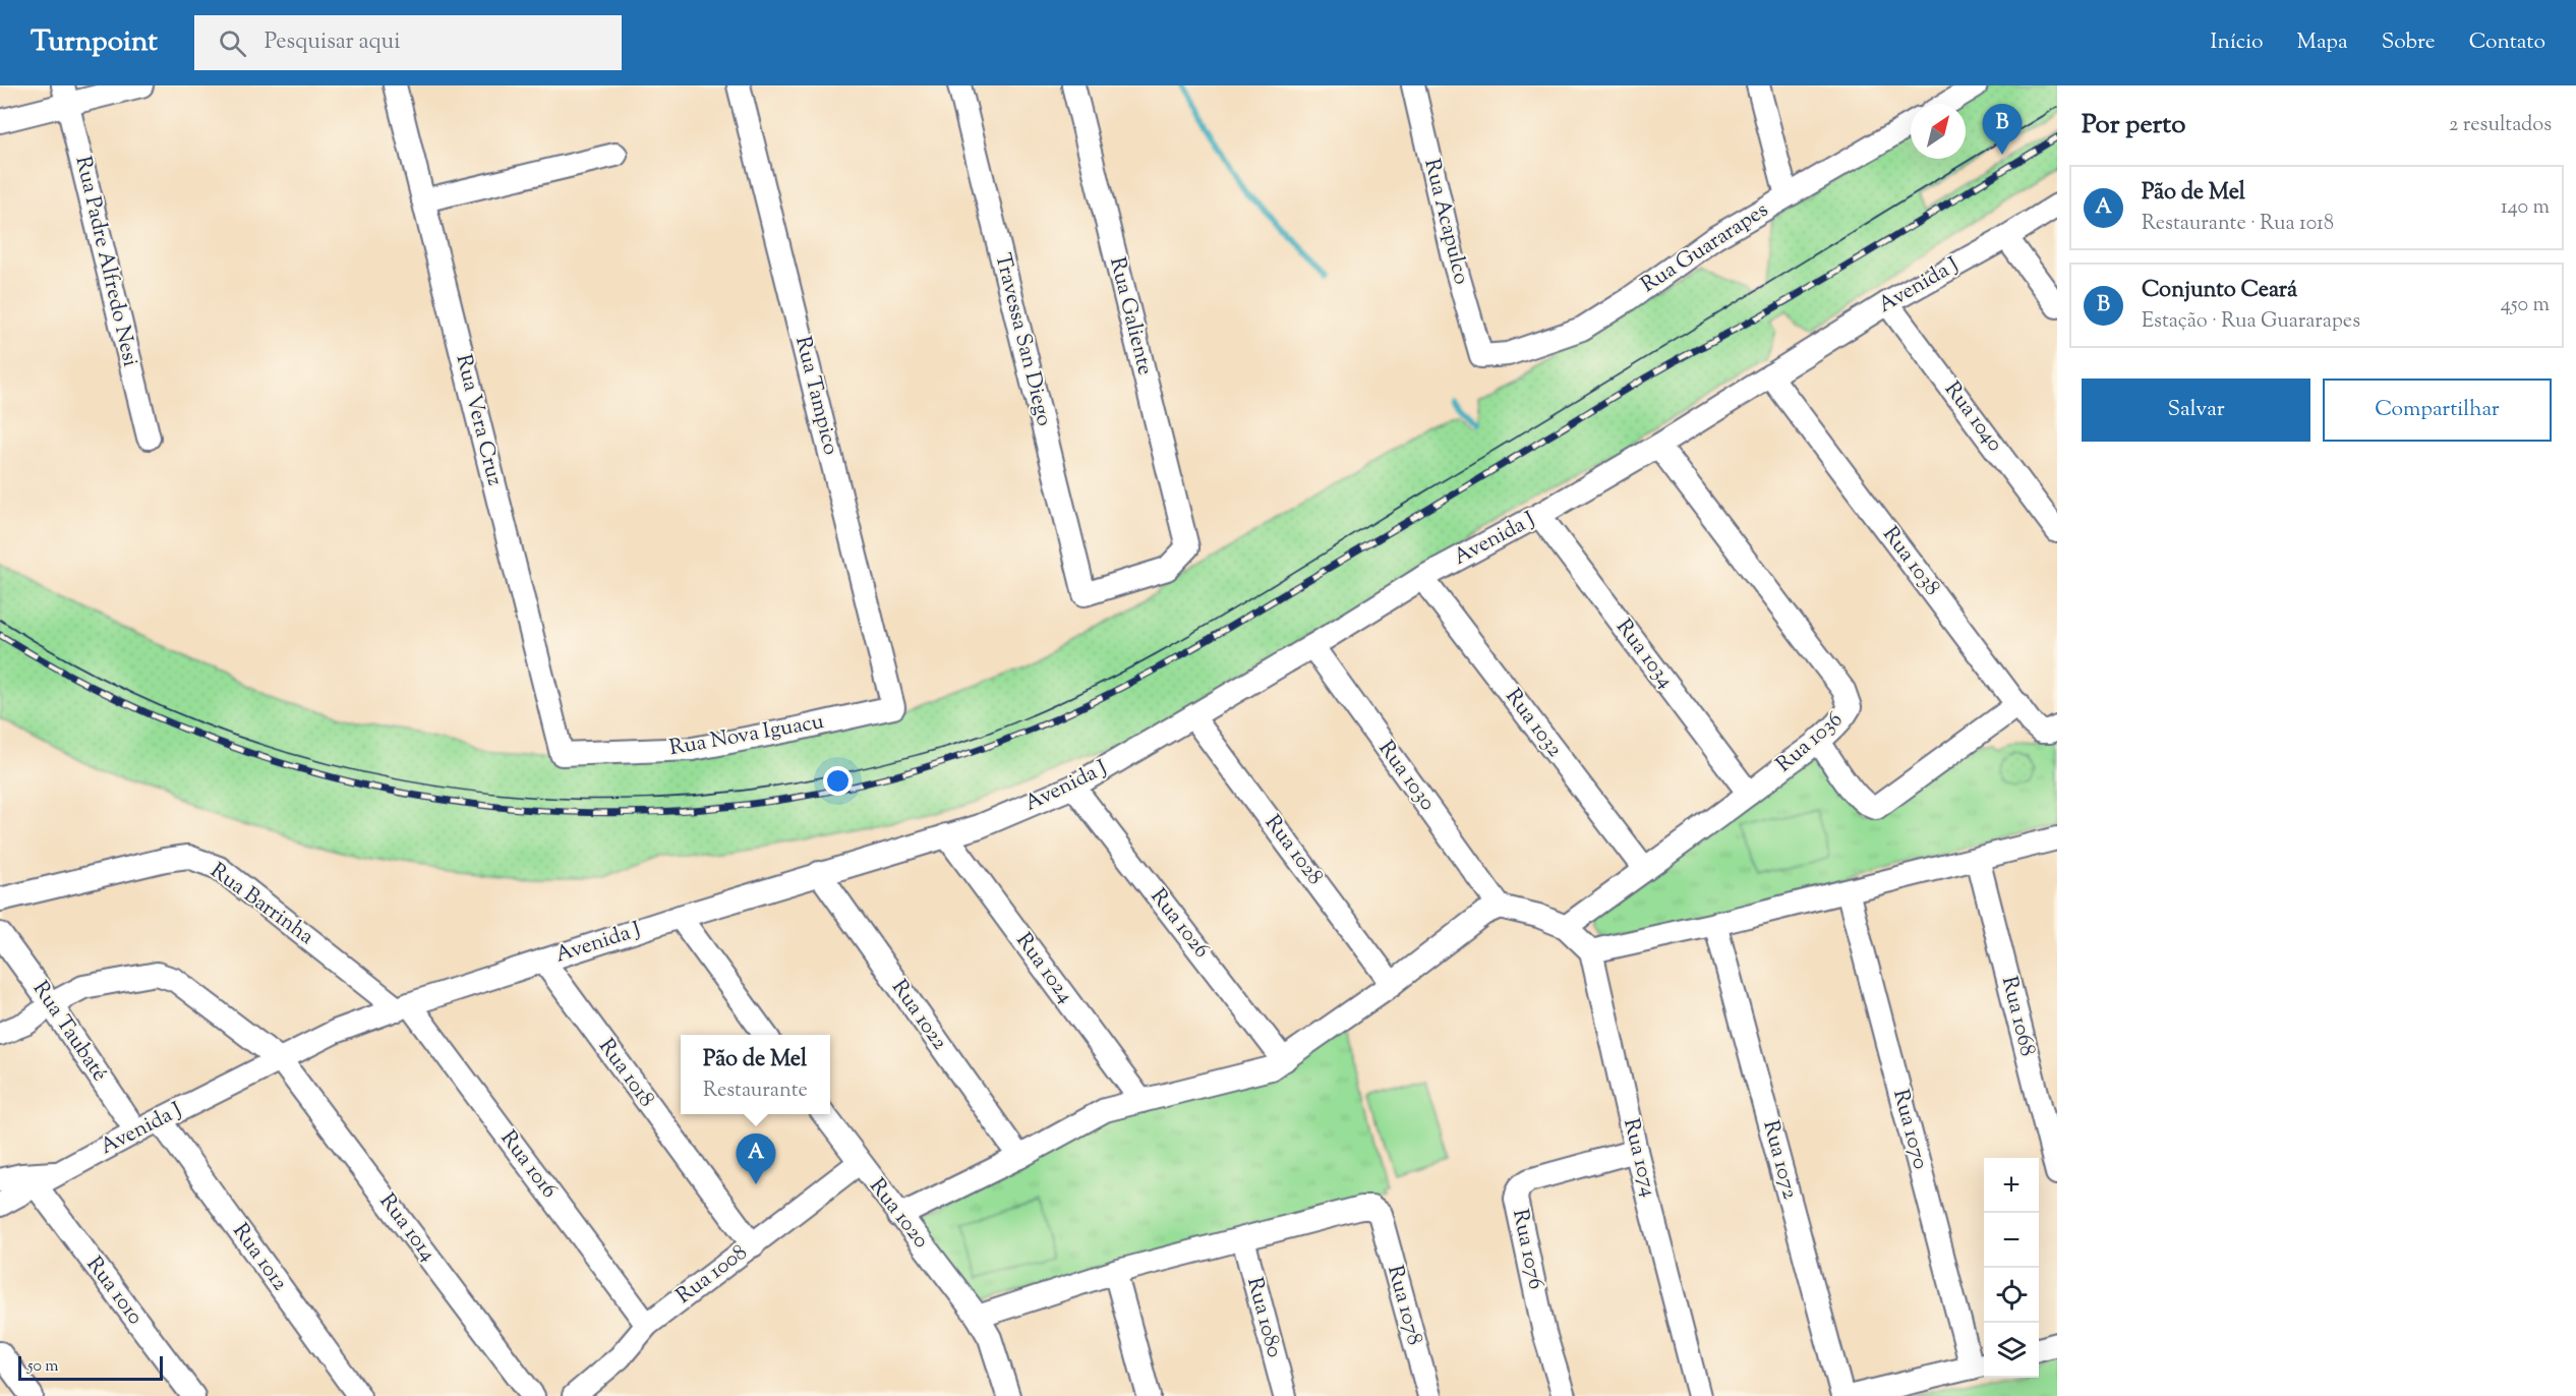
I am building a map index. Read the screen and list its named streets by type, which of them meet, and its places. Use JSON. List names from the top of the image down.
{
  "streets": {
    "street": [
      "Rua Acapulco",
      "Rua Guararapes",
      "Rua Padre Alfredo Nesi",
      "Avenida J",
      "Rua Galiente",
      "Travessa San Diego",
      "Rua Tampico",
      "Rua 1040",
      "Rua Vera Cruz",
      "Rua 1038",
      "Rua 1034",
      "Rua 1032",
      "Rua Nova Iguacu",
      "Rua 1036",
      "Rua 1030",
      "Rua 1028",
      "Rua Barrinha",
      "Rua 1026",
      "Rua 1024",
      "Rua 1022",
      "Rua 1068",
      "Rua Taubaté",
      "Rua 1018",
      "Rua 1070",
      "Rua 1074",
      "Rua 1072",
      "Rua 1016",
      "Rua 1020",
      "Rua 1014",
      "Rua 1076",
      "Rua 1012",
      "Rua 1008",
      "Rua 1010",
      "Rua 1078",
      "Rua 1080"
    ]
  },
  "crossings": [
    ["Rua Acapulco", "Rua Guararapes"],
    ["Avenida J", "Rua 1040"],
    ["Avenida J", "Rua 1038"],
    ["Avenida J", "Rua 1034"],
    ["Avenida J", "Rua 1032"],
    ["Avenida J", "Rua 1036"],
    ["Avenida J", "Rua 1030"],
    ["Avenida J", "Rua 1028"],
    ["Avenida J", "Rua Barrinha"],
    ["Avenida J", "Rua 1026"],
    ["Avenida J", "Rua 1024"],
    ["Avenida J", "Rua 1022"],
    ["Avenida J", "Rua Taubaté"],
    ["Avenida J", "Rua 1018"],
    ["Avenida J", "Rua 1016"],
    ["Avenida J", "Rua 1014"],
    ["Avenida J", "Rua 1012"],
    ["Avenida J", "Rua 1010"],
    ["Rua Galiente", "Travessa San Diego"],
    ["Rua Tampico", "Rua Nova Iguacu"],
    ["Rua Vera Cruz", "Rua Nova Iguacu"],
    ["Rua 1034", "Rua 1036"],
    ["Rua 1032", "Rua 1036"],
    ["Rua Barrinha", "Rua 1016"],
    ["Rua Taubaté", "Rua 1014"],
    ["Rua 1018", "Rua 1008"],
    ["Rua 1074", "Rua 1076"],
    ["Rua 1016", "Rua 1008"],
    ["Rua 1020", "Rua 1008"],
    ["Rua 1078", "Rua 1080"]
  ],
  "scale_bar": "50 m",
  "north": "top right",
  "page": {
    "header": "Turnpoint",
    "search": "Pesquisar aqui",
    "nav": [
      "Início",
      "Mapa",
      "Sobre",
      "Contato"
    ],
    "heading": ["Por perto", "2 resultados"],
    "pins": ["B", "A"],
    "list": [
      {
        "mark": "A",
        "name": "Pão de Mel",
        "note": "Restaurante · Rua 1018",
        "value": "140 m"
      },
      {
        "mark": "B",
        "name": "Conjunto Ceará",
        "note": "Estação · Rua Guararapes",
        "value": "450 m"
      }
    ],
    "buttons": ["Salvar", "Compartilhar"],
    "popup": ["Pão de Mel", "Restaurante"],
    "map_buttons": ["+", "−"],
    "scale": "50 m"
  }
}
